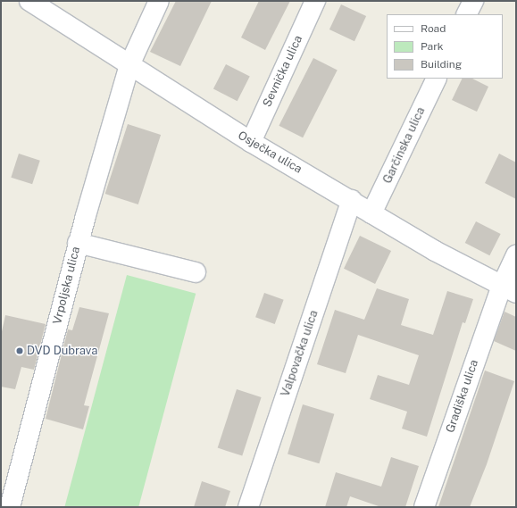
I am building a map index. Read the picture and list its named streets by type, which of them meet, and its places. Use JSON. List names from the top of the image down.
{
  "streets": {
    "street": [
      "Sevnička ulica",
      "Garčinska ulica",
      "Osječka ulica",
      "Vrpoljska ulica",
      "Valpovačka ulica",
      "Gradiška ulica"
    ]
  },
  "crossings": [
    ["Sevnička ulica", "Osječka ulica"],
    ["Garčinska ulica", "Osječka ulica"],
    ["Osječka ulica", "Vrpoljska ulica"],
    ["Osječka ulica", "Valpovačka ulica"],
    ["Osječka ulica", "Gradiška ulica"]
  ],
  "places": ["DVD Dubrava"],
  "legend": ["Road", "Park", "Building"]
}
